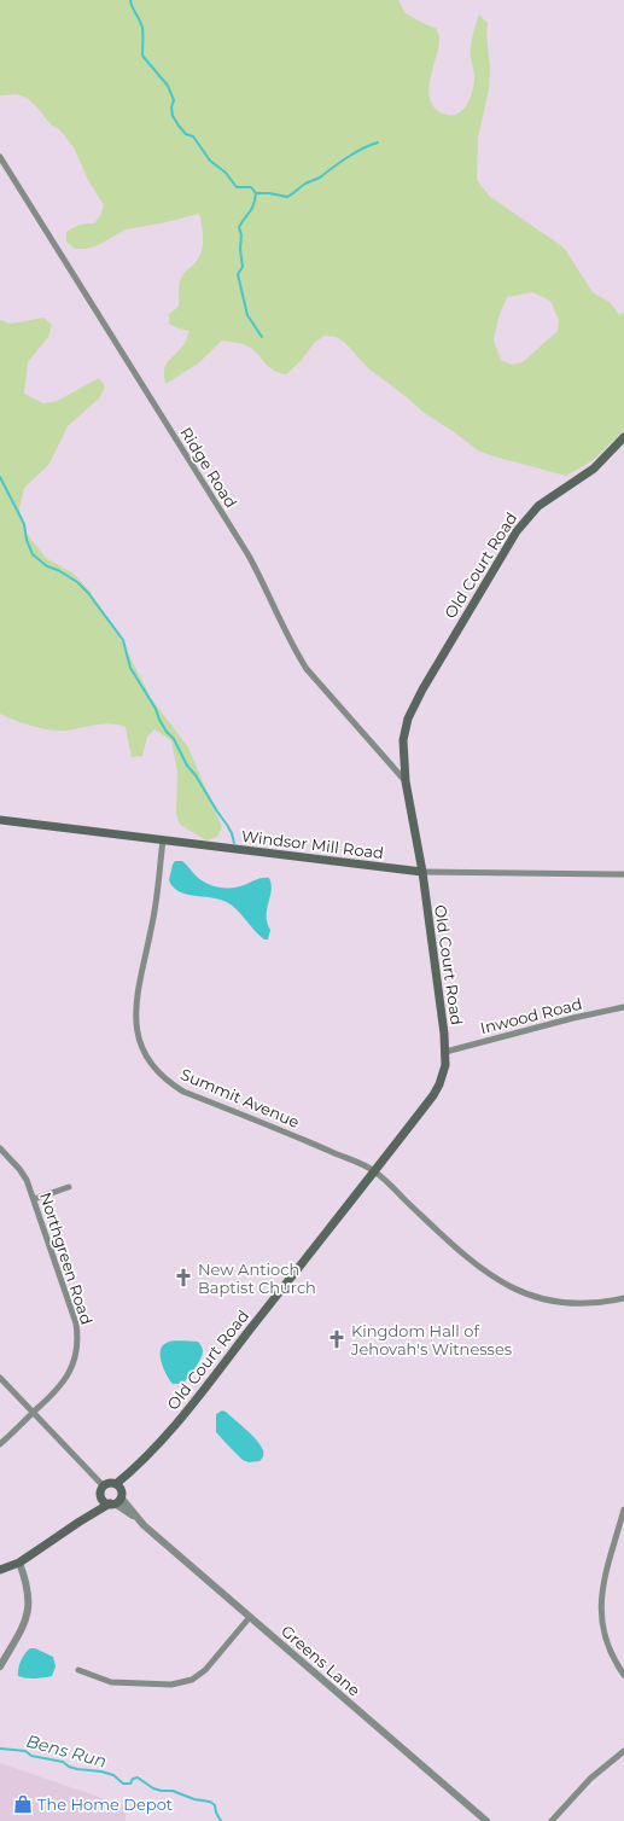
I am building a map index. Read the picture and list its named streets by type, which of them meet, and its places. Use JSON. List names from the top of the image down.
{
  "streets": {
    "main road": ["Old Court Road", "Windsor Mill Road"],
    "street": [
      "Ridge Road",
      "Inwood Road",
      "Summit Avenue",
      "Northgreen Road",
      "Greens Lane"
    ]
  },
  "crossings": [
    ["Ridge Road", "Old Court Road"],
    ["Old Court Road", "Windsor Mill Road"],
    ["Old Court Road", "Inwood Road"],
    ["Old Court Road", "Summit Avenue"],
    ["Old Court Road", "Greens Lane"],
    ["Windsor Mill Road", "Summit Avenue"]
  ],
  "water": ["Bens Run"],
  "places": {
    "church": ["New Antioch Baptist Church", "Kingdom Hall of Jehovah's Witnesses"],
    "shop": ["The Home Depot"]
  }
}
